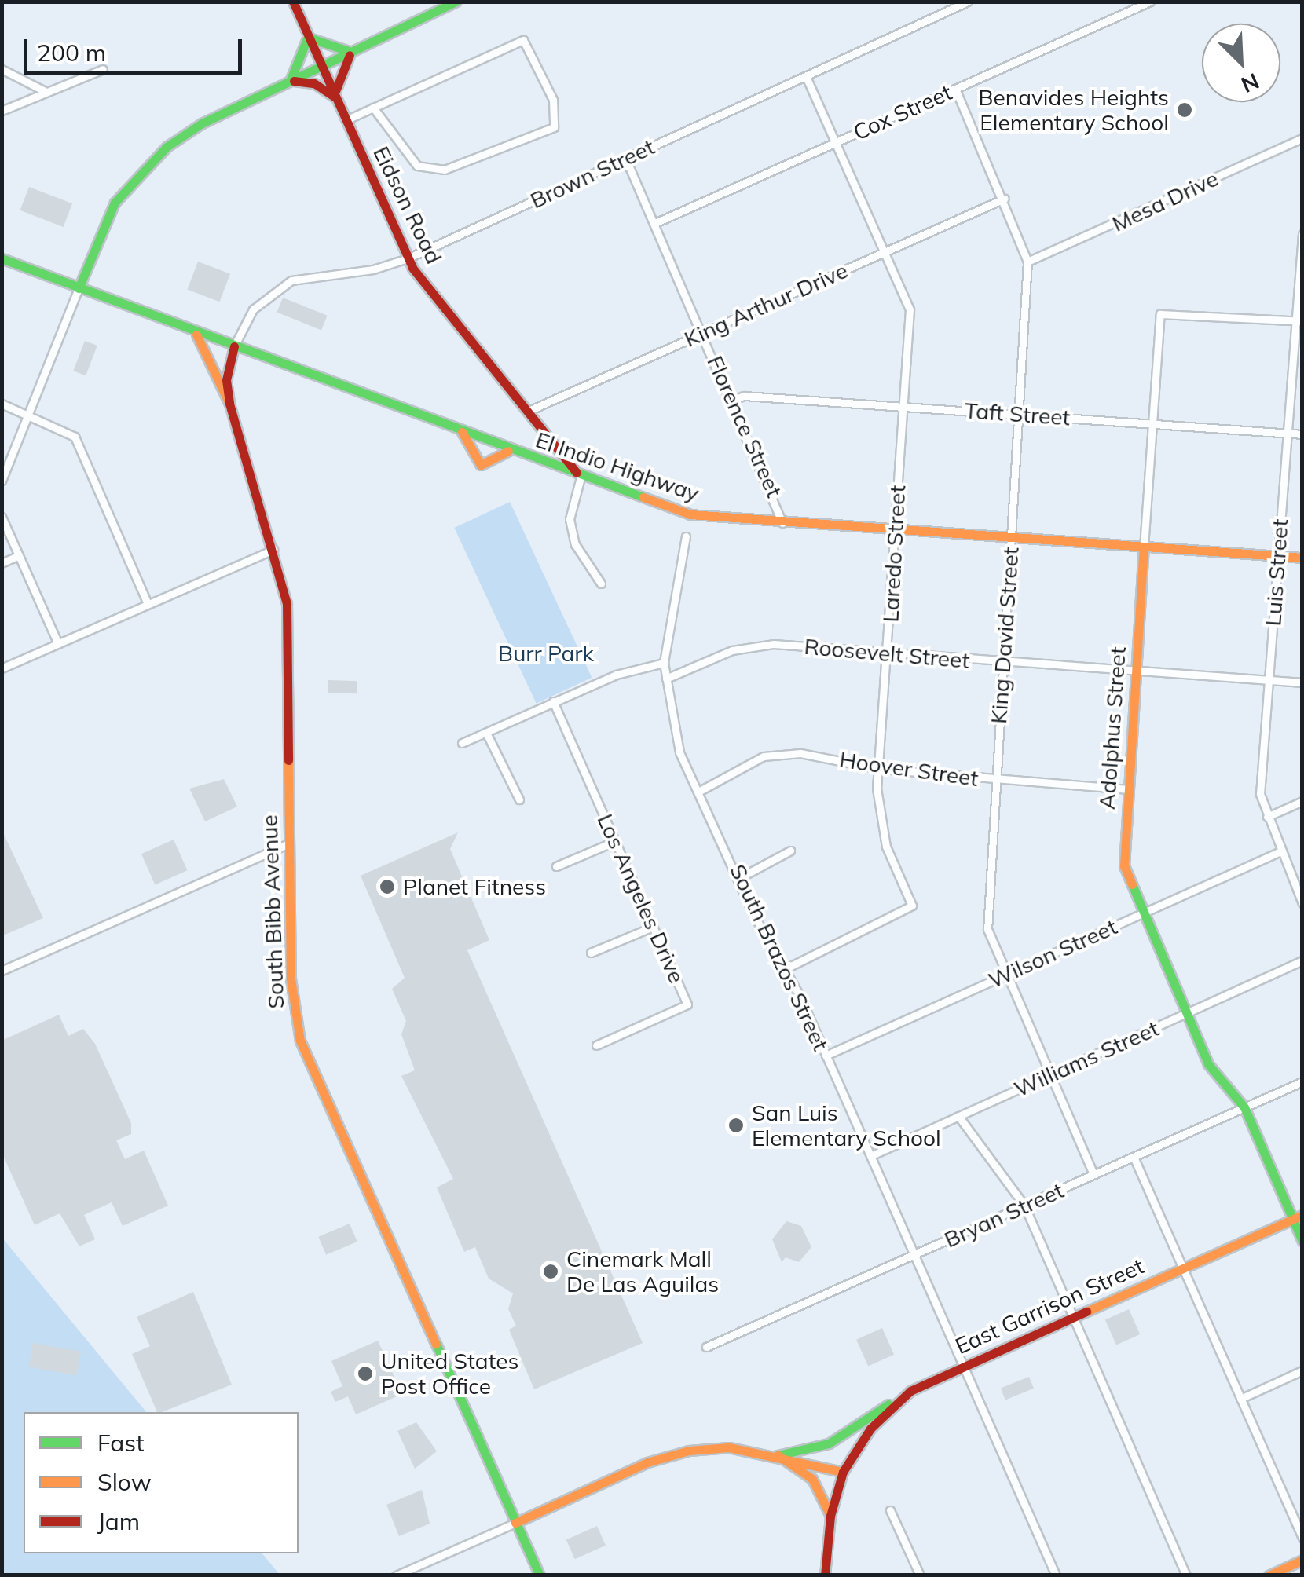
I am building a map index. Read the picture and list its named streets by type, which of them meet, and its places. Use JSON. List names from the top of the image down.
{
  "streets": {
    "main road": [
      "Eidson Road",
      "El Indio Highway",
      "Adolphus Street",
      "South Bibb Avenue",
      "East Garrison Street"
    ],
    "street": [
      "Cox Street",
      "Brown Street",
      "Mesa Drive",
      "King Arthur Drive",
      "Taft Street",
      "Florence Street",
      "Laredo Street",
      "Luis Street",
      "King David Street",
      "Roosevelt Street",
      "Hoover Street",
      "Los Angeles Drive",
      "Wilson Street",
      "South Brazos Street",
      "Williams Street",
      "Bryan Street"
    ]
  },
  "crossings": [
    ["Cox Street", "Florence Street"],
    ["Cox Street", "Laredo Street"],
    ["Cox Street", "King David Street"],
    ["Brown Street", "Eidson Road"],
    ["Brown Street", "Florence Street"],
    ["Brown Street", "El Indio Highway"],
    ["Brown Street", "Laredo Street"],
    ["Brown Street", "South Bibb Avenue"],
    ["Mesa Drive", "King David Street"],
    ["Eidson Road", "King Arthur Drive"],
    ["Eidson Road", "El Indio Highway"],
    ["King Arthur Drive", "Florence Street"],
    ["King Arthur Drive", "Laredo Street"],
    ["King Arthur Drive", "King David Street"],
    ["Taft Street", "Florence Street"],
    ["Taft Street", "Laredo Street"],
    ["Taft Street", "Luis Street"],
    ["Taft Street", "King David Street"],
    ["Taft Street", "Adolphus Street"],
    ["Florence Street", "El Indio Highway"],
    ["El Indio Highway", "Laredo Street"],
    ["El Indio Highway", "Luis Street"],
    ["El Indio Highway", "King David Street"],
    ["El Indio Highway", "Adolphus Street"],
    ["El Indio Highway", "South Bibb Avenue"],
    ["Laredo Street", "Roosevelt Street"],
    ["Laredo Street", "Hoover Street"],
    ["Laredo Street", "South Brazos Street"],
    ["Luis Street", "Roosevelt Street"],
    ["Luis Street", "Adolphus Street"],
    ["Luis Street", "Wilson Street"],
    ["King David Street", "Roosevelt Street"],
    ["King David Street", "Hoover Street"],
    ["King David Street", "Wilson Street"],
    ["King David Street", "Williams Street"],
    ["King David Street", "Bryan Street"],
    ["Roosevelt Street", "Adolphus Street"],
    ["Roosevelt Street", "South Brazos Street"],
    ["Adolphus Street", "Hoover Street"],
    ["Adolphus Street", "Wilson Street"],
    ["Adolphus Street", "Williams Street"],
    ["Adolphus Street", "Bryan Street"],
    ["Adolphus Street", "East Garrison Street"],
    ["Hoover Street", "South Brazos Street"],
    ["Wilson Street", "South Brazos Street"],
    ["South Brazos Street", "Williams Street"],
    ["South Brazos Street", "Bryan Street"],
    ["South Brazos Street", "East Garrison Street"]
  ],
  "parks": ["Burr Park"],
  "places": [
    "Benavides Heights Elementary School",
    "Planet Fitness",
    "San Luis Elementary School",
    "Cinemark Mall De Las Aguilas",
    "United States Post Office"
  ],
  "legend": ["Fast", "Slow", "Jam"],
  "scale_bar": "200 m",
  "north": "bottom right"
}
